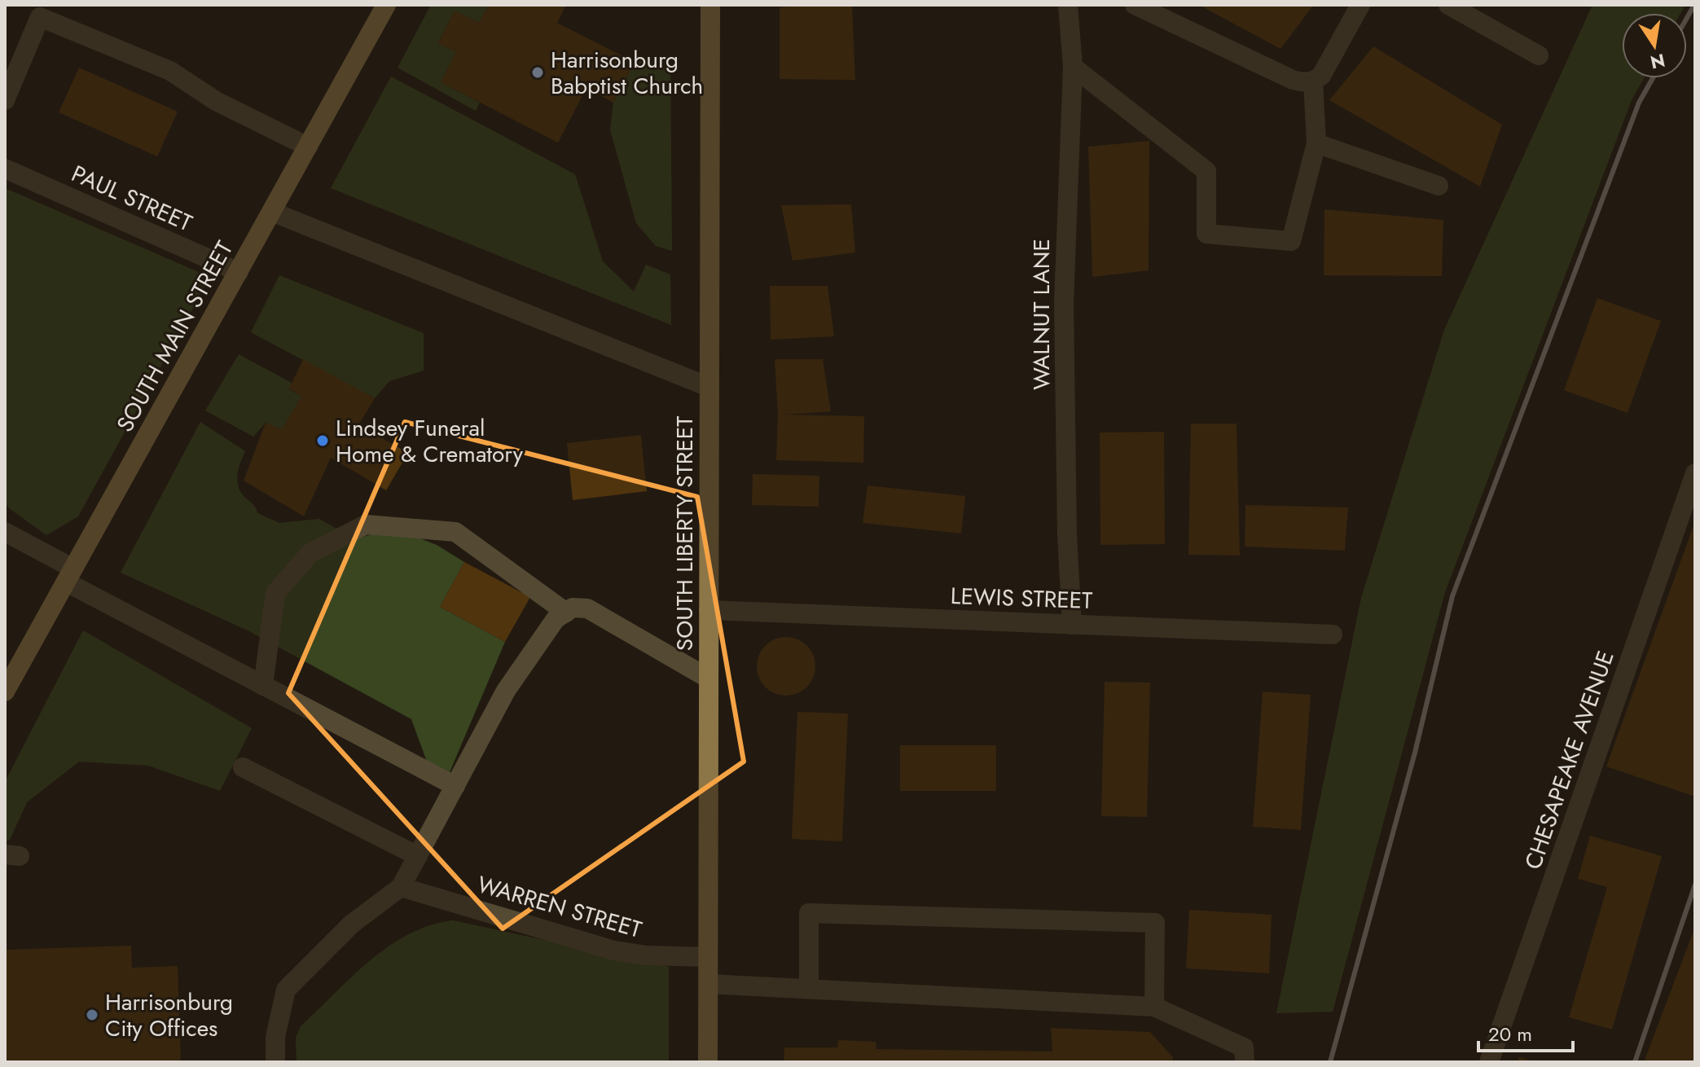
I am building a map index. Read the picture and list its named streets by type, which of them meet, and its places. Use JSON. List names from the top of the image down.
{
  "streets": {
    "main road": ["SOUTH MAIN STREET", "SOUTH LIBERTY STREET"],
    "street": [
      "PAUL STREET",
      "WALNUT LANE",
      "LEWIS STREET",
      "CHESAPEAKE AVENUE",
      "WARREN STREET"
    ]
  },
  "crossings": [
    ["PAUL STREET", "SOUTH MAIN STREET"],
    ["WALNUT LANE", "LEWIS STREET"],
    ["SOUTH LIBERTY STREET", "LEWIS STREET"],
    ["SOUTH LIBERTY STREET", "WARREN STREET"]
  ],
  "places": ["Harrisonburg Babptist Church", "Lindsey Funeral Home & Crematory", "Harrisonburg City Offices"],
  "scale_bar": "20 m",
  "north": "bottom"
}
